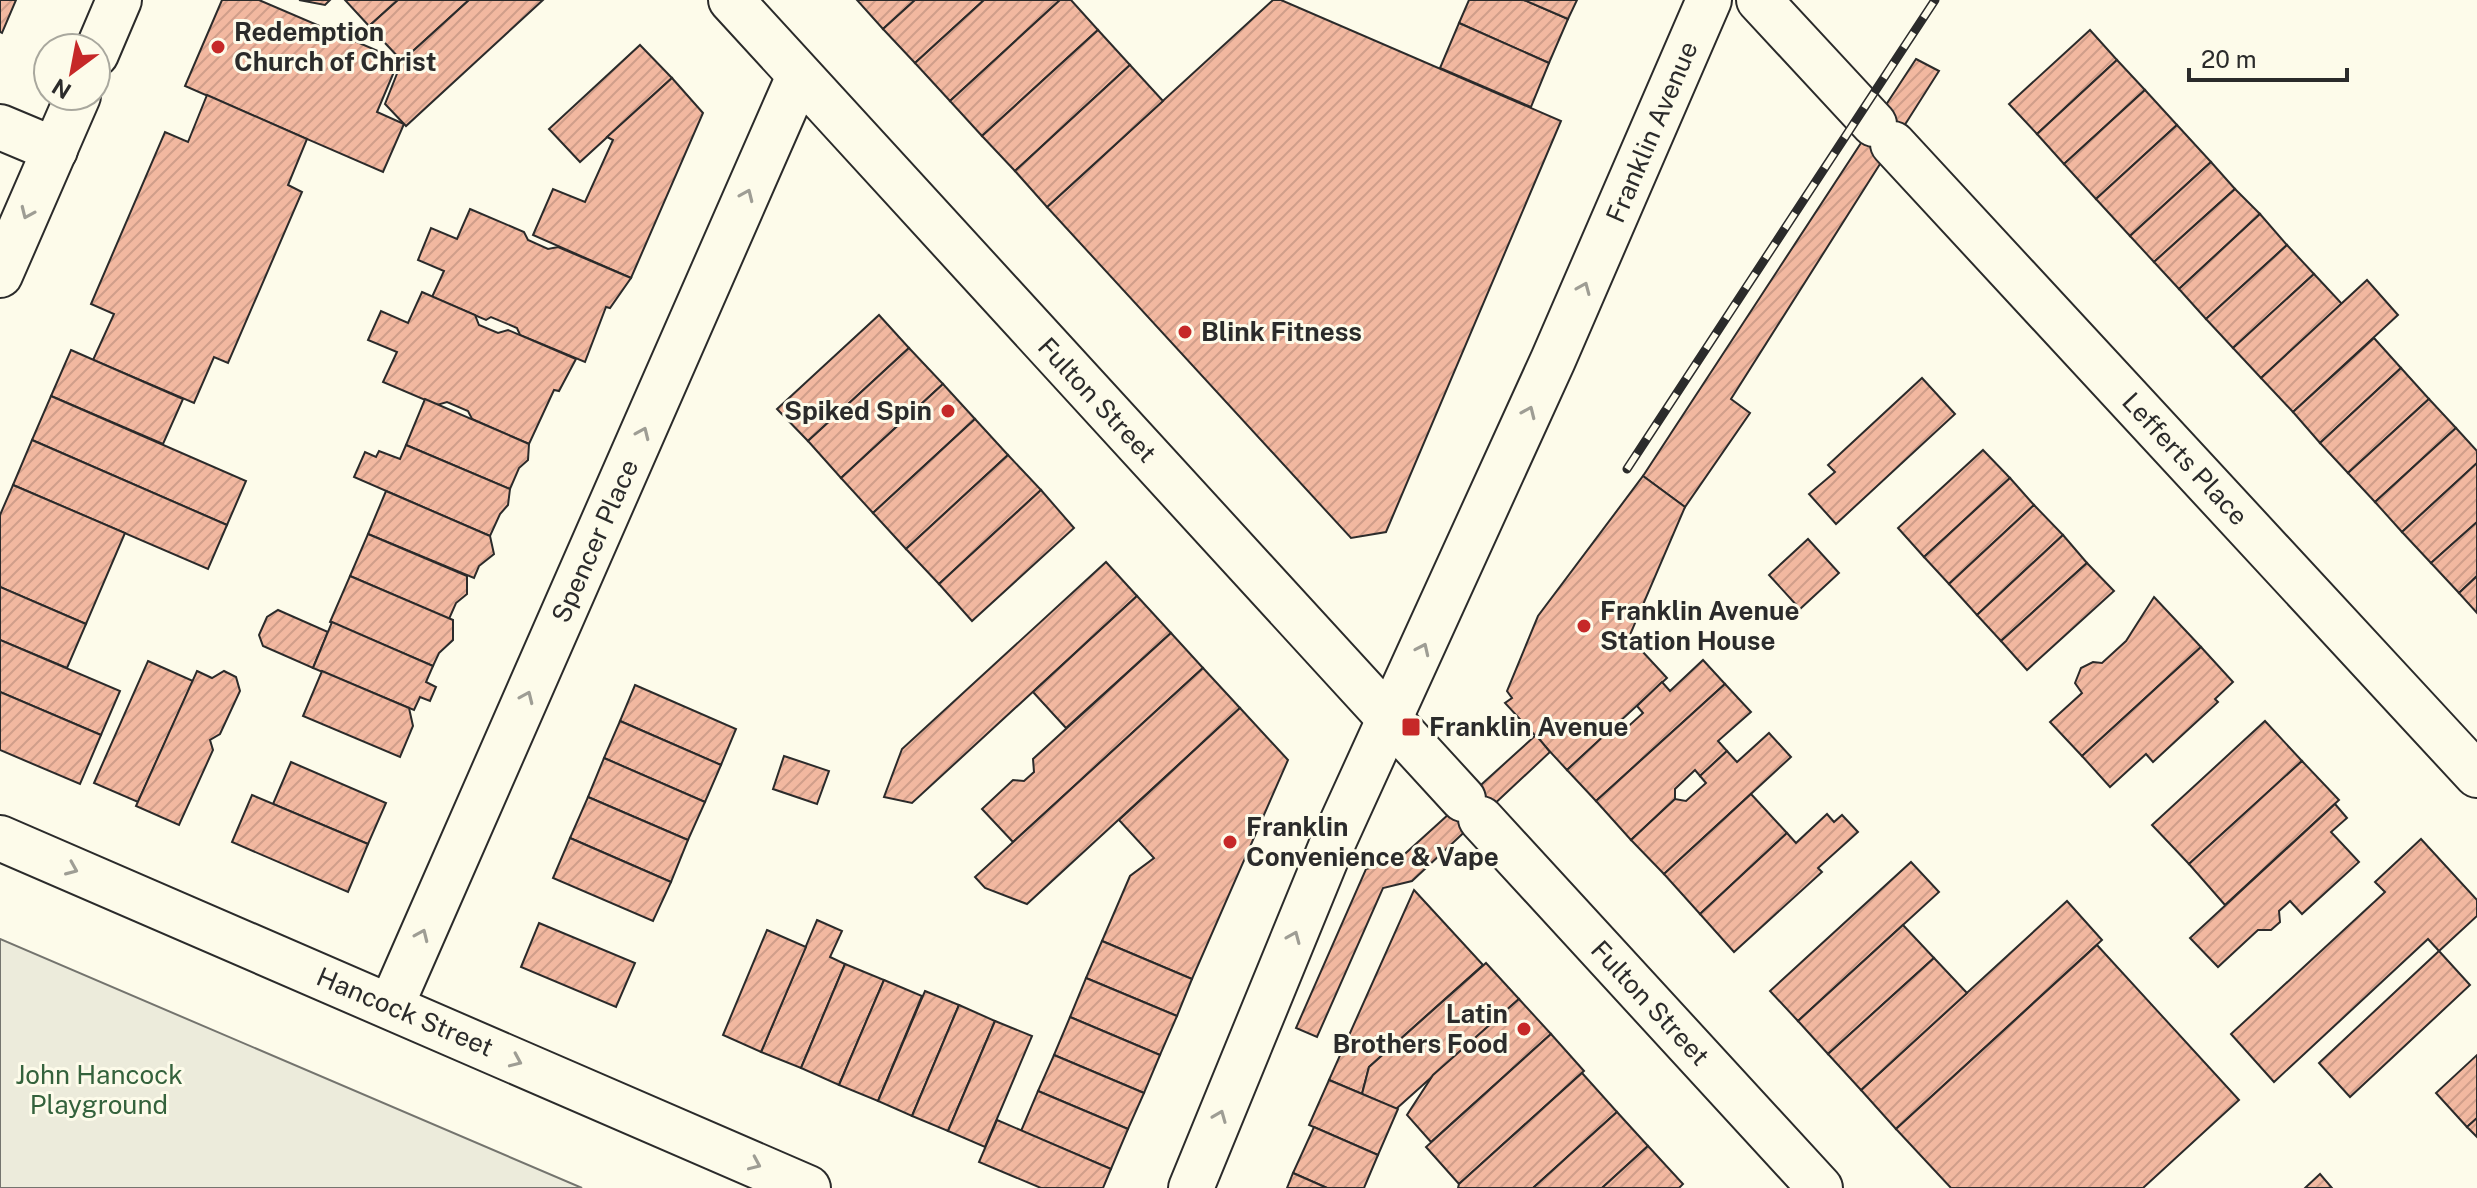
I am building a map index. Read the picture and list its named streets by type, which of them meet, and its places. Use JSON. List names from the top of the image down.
{
  "streets": {
    "street": [
      "Franklin Avenue",
      "Fulton Street",
      "Lefferts Place",
      "Spencer Place",
      "Hancock Street"
    ]
  },
  "crossings": [
    ["Franklin Avenue", "Fulton Street"],
    ["Fulton Street", "Spencer Place"],
    ["Spencer Place", "Hancock Street"]
  ],
  "one_way": ["Franklin Avenue", "Spencer Place", "Hancock Street"],
  "parks": ["John Hancock Playground"],
  "places": {
    "other": [
      "Redemption Church of Christ",
      "Blink Fitness",
      "Spiked Spin",
      "Franklin Avenue Station House",
      "Franklin Convenience & Vape",
      "Latin Brothers Food"
    ],
    "transit": ["Franklin Avenue"]
  },
  "scale_bar": "20 m",
  "north": "bottom left"
}
